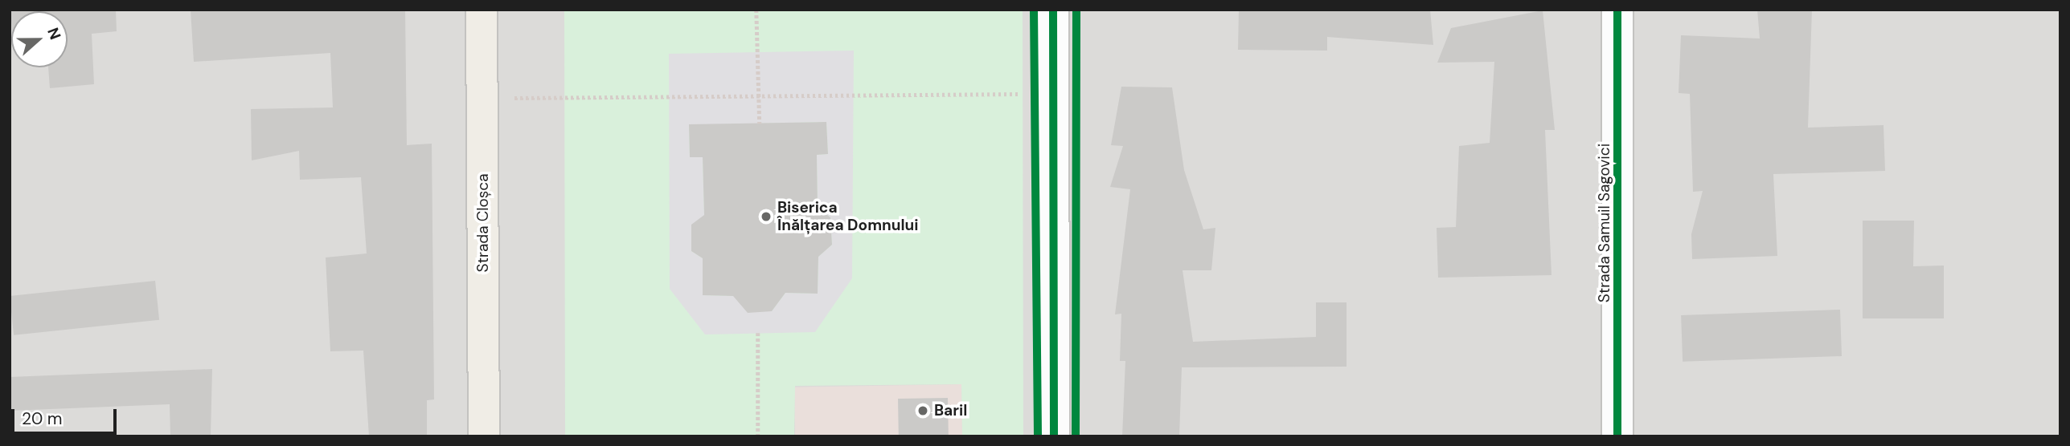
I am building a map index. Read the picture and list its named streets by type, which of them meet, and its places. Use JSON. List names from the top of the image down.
{
  "streets": {
    "main road": ["Strada Cloșca"],
    "street": ["Strada Samuil Sagovici"]
  },
  "places": ["Biserica Înălțarea Domnului", "Baril"],
  "scale_bar": "20 m",
  "north": "right"
}
